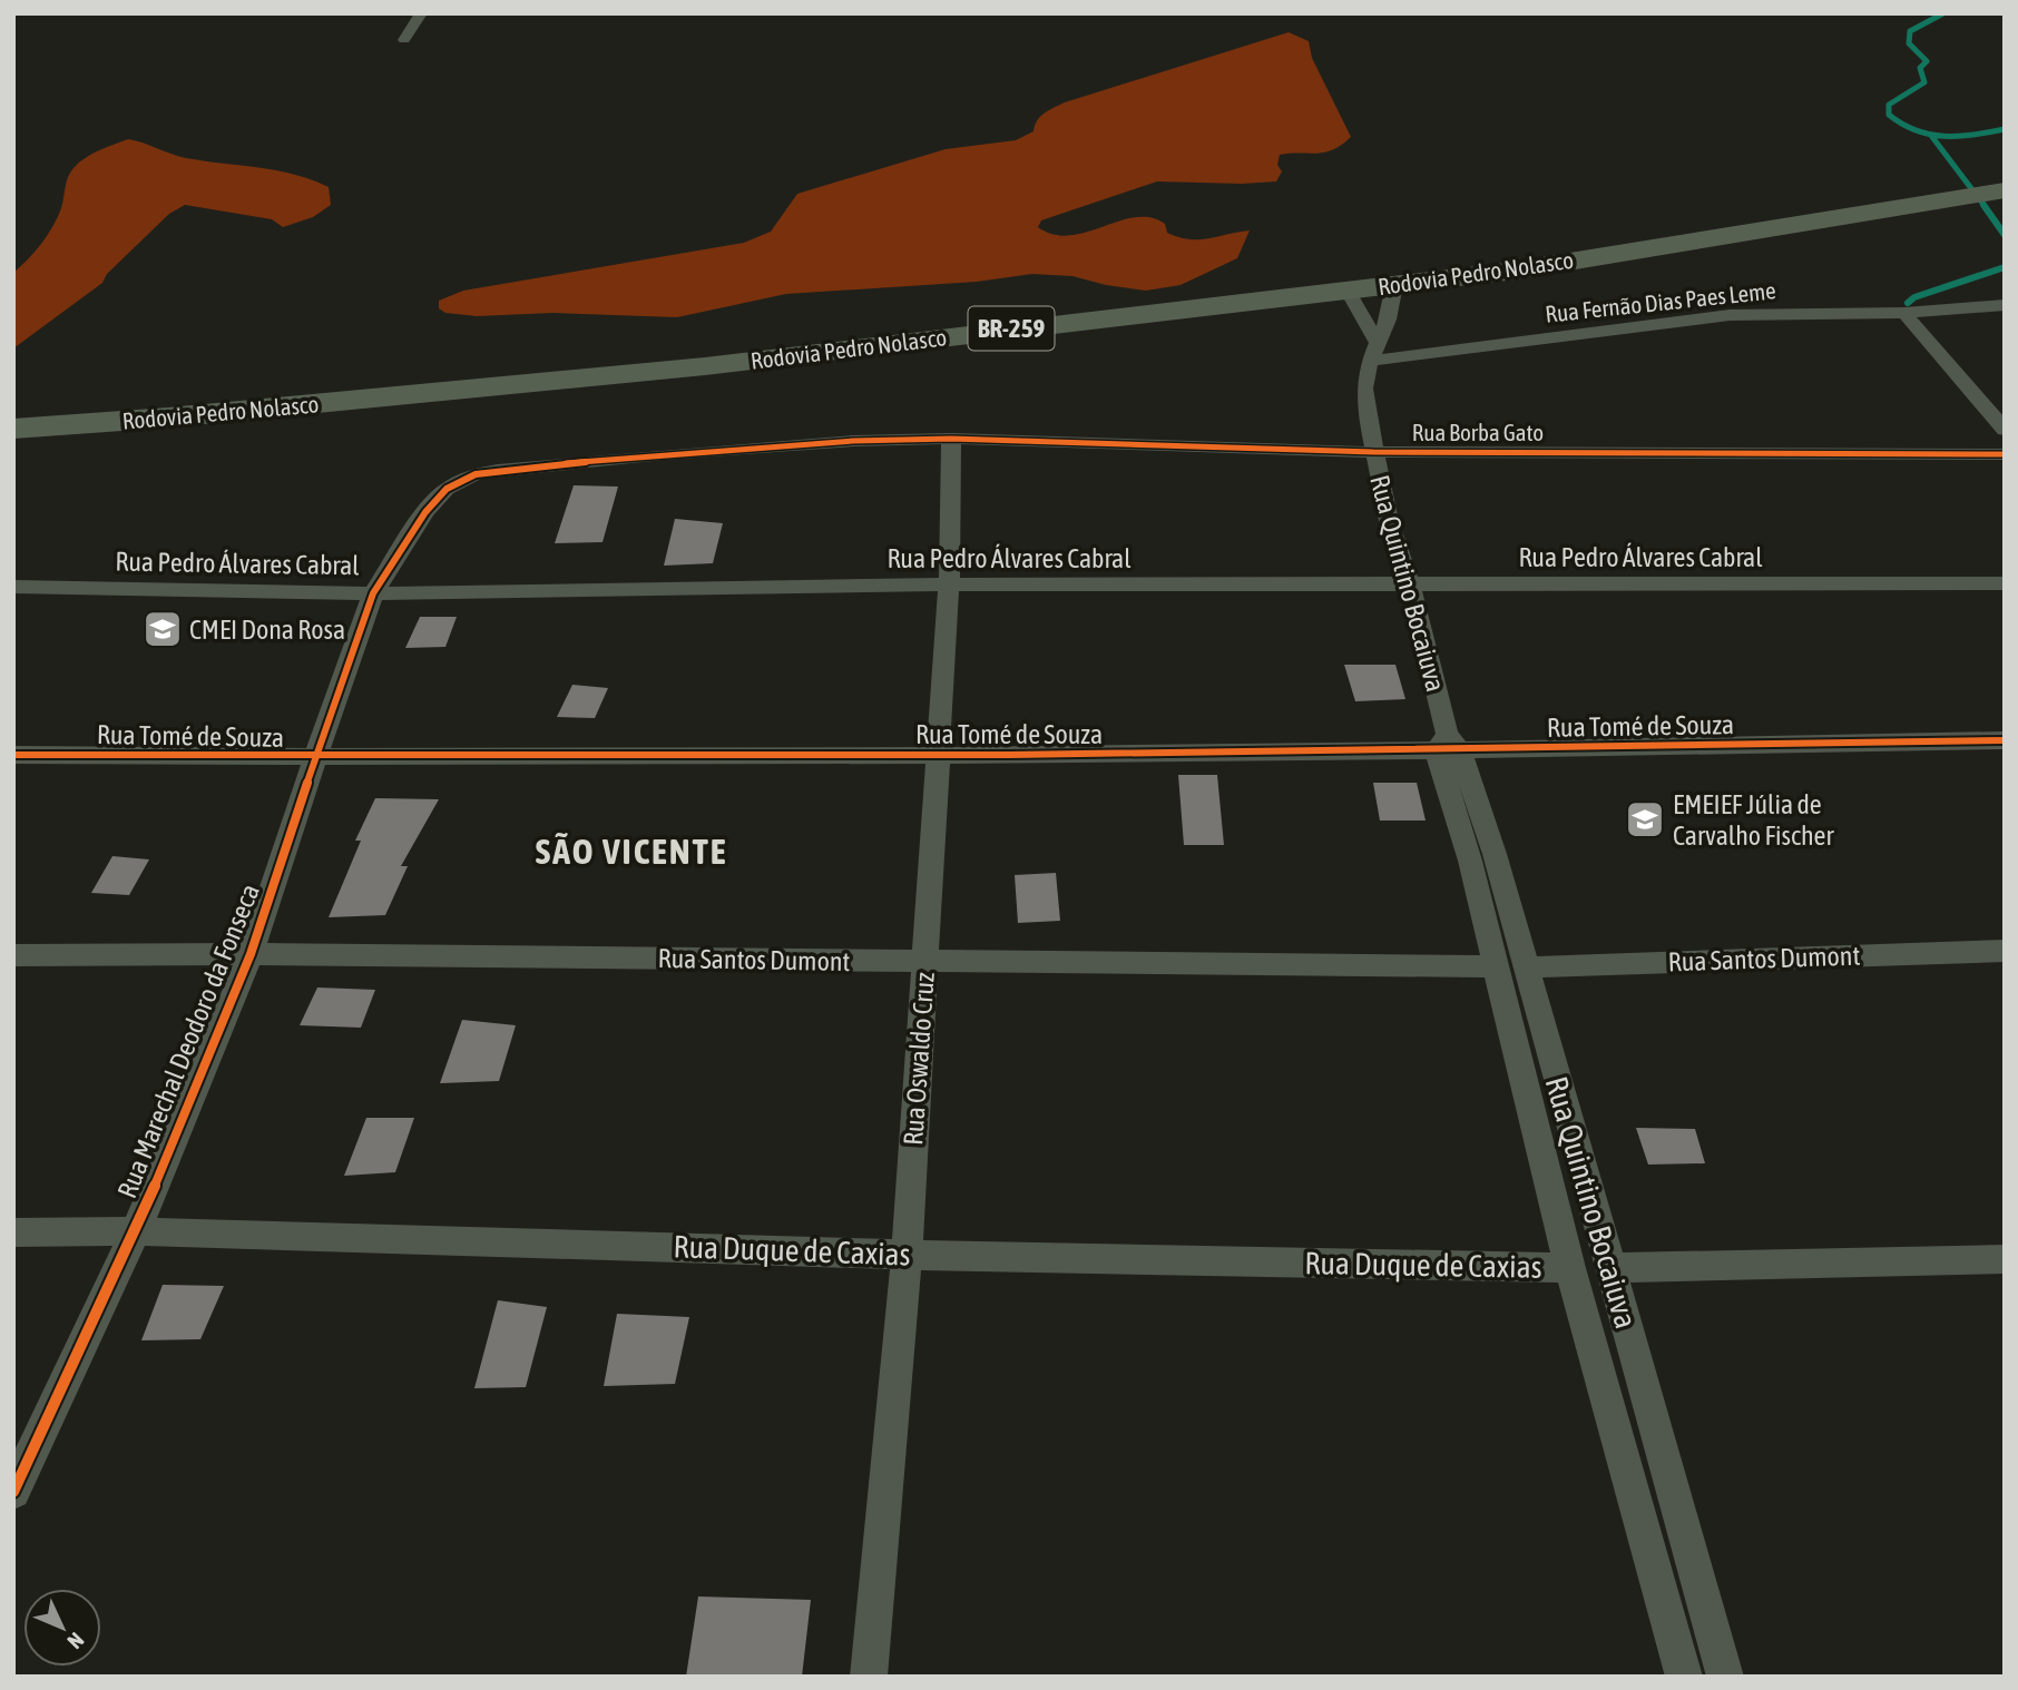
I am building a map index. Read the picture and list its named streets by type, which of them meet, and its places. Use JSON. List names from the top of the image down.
{
  "streets": {
    "highway": ["Rodovia Pedro Nolasco", "BR-259"],
    "street": [
      "Rua Fernão Dias Paes Leme",
      "Rua Borba Gato",
      "Rua Pedro Álvares Cabral",
      "Rua Quintino Bocaiuva",
      "Rua Tomé de Souza",
      "Rua Santos Dumont",
      "Rua Marechal Deodoro da Fonseca",
      "Rua Oswaldo Cruz",
      "Rua Duque de Caxias"
    ]
  },
  "crossings": [
    ["Rodovia Pedro Nolasco", "Rua Quintino Bocaiuva"],
    ["Rua Fernão Dias Paes Leme", "Rua Quintino Bocaiuva"],
    ["Rua Borba Gato", "Rua Pedro Álvares Cabral"],
    ["Rua Borba Gato", "Rua Quintino Bocaiuva"],
    ["Rua Borba Gato", "Rua Marechal Deodoro da Fonseca"],
    ["Rua Borba Gato", "Rua Oswaldo Cruz"],
    ["Rua Pedro Álvares Cabral", "Rua Quintino Bocaiuva"],
    ["Rua Pedro Álvares Cabral", "Rua Marechal Deodoro da Fonseca"],
    ["Rua Pedro Álvares Cabral", "Rua Oswaldo Cruz"],
    ["Rua Quintino Bocaiuva", "Rua Tomé de Souza"],
    ["Rua Quintino Bocaiuva", "Rua Santos Dumont"],
    ["Rua Quintino Bocaiuva", "Rua Duque de Caxias"],
    ["Rua Tomé de Souza", "Rua Marechal Deodoro da Fonseca"],
    ["Rua Tomé de Souza", "Rua Oswaldo Cruz"],
    ["Rua Santos Dumont", "Rua Marechal Deodoro da Fonseca"],
    ["Rua Santos Dumont", "Rua Oswaldo Cruz"],
    ["Rua Marechal Deodoro da Fonseca", "Rua Duque de Caxias"],
    ["Rua Oswaldo Cruz", "Rua Duque de Caxias"]
  ],
  "districts": ["SÃO VICENTE"],
  "places": {
    "school or university": ["CMEI Dona Rosa", "EMEIEF Júlia de Carvalho Fischer"]
  },
  "north": "bottom right"
}
